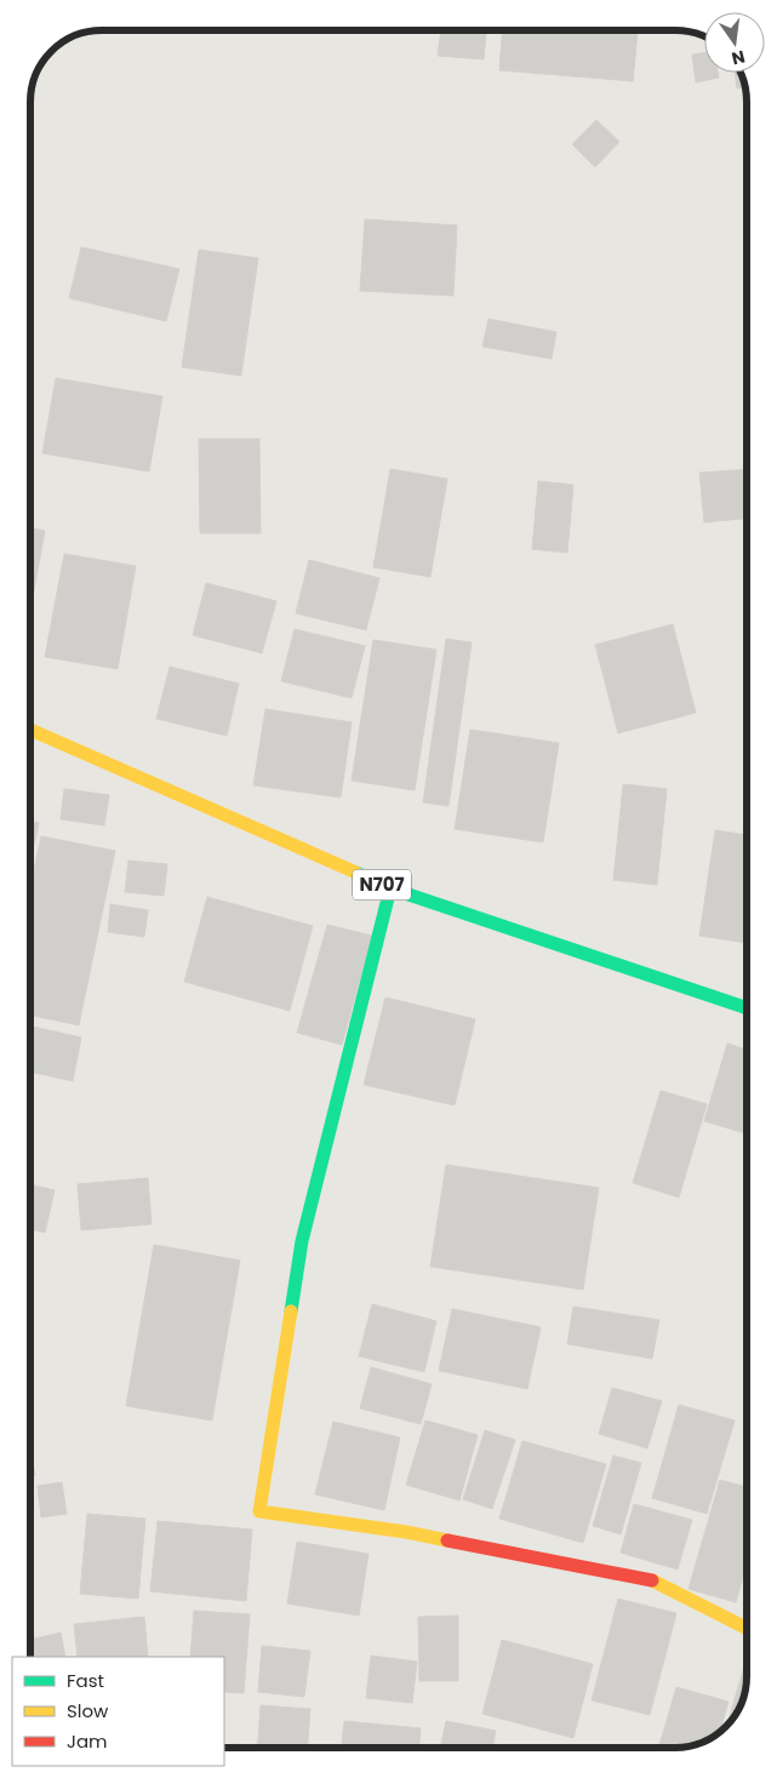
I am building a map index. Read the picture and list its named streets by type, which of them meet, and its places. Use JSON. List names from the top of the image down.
{
  "streets": {
    "main road": ["N707"]
  },
  "legend": ["Fast", "Slow", "Jam"],
  "north": "bottom"
}
